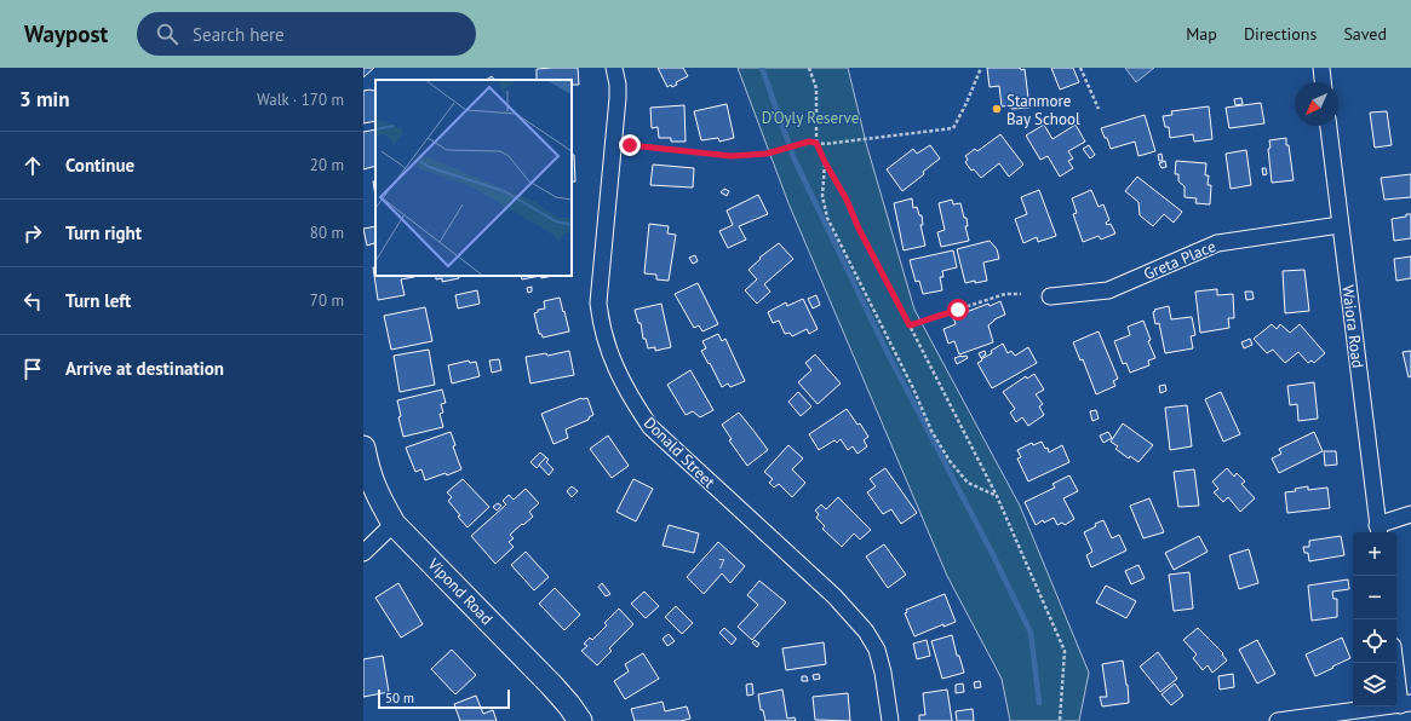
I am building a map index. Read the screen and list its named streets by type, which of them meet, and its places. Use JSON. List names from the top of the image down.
{
  "streets": {
    "main road": ["Vipond Road"],
    "street": ["Greta Place", "Waiora Road", "Donald Street"]
  },
  "crossings": [
    ["Greta Place", "Waiora Road"]
  ],
  "parks": ["D’Oyly Reserve"],
  "places": ["Stanmore Bay School"],
  "house_numbers": ["7"],
  "scale_bar": "50 m",
  "north": "bottom left",
  "page": {
    "header": "Waypost",
    "search": "Search here",
    "nav": ["Map", "Directions", "Saved"],
    "heading": ["3 min", "Walk · 170 m"],
    "list": [
      ["Continue", "20 m"],
      ["Turn right", "80 m"],
      ["Turn left", "70 m"],
      "Arrive at destination"
    ],
    "map_buttons": ["+", "−"],
    "scale": "50 m"
  }
}
